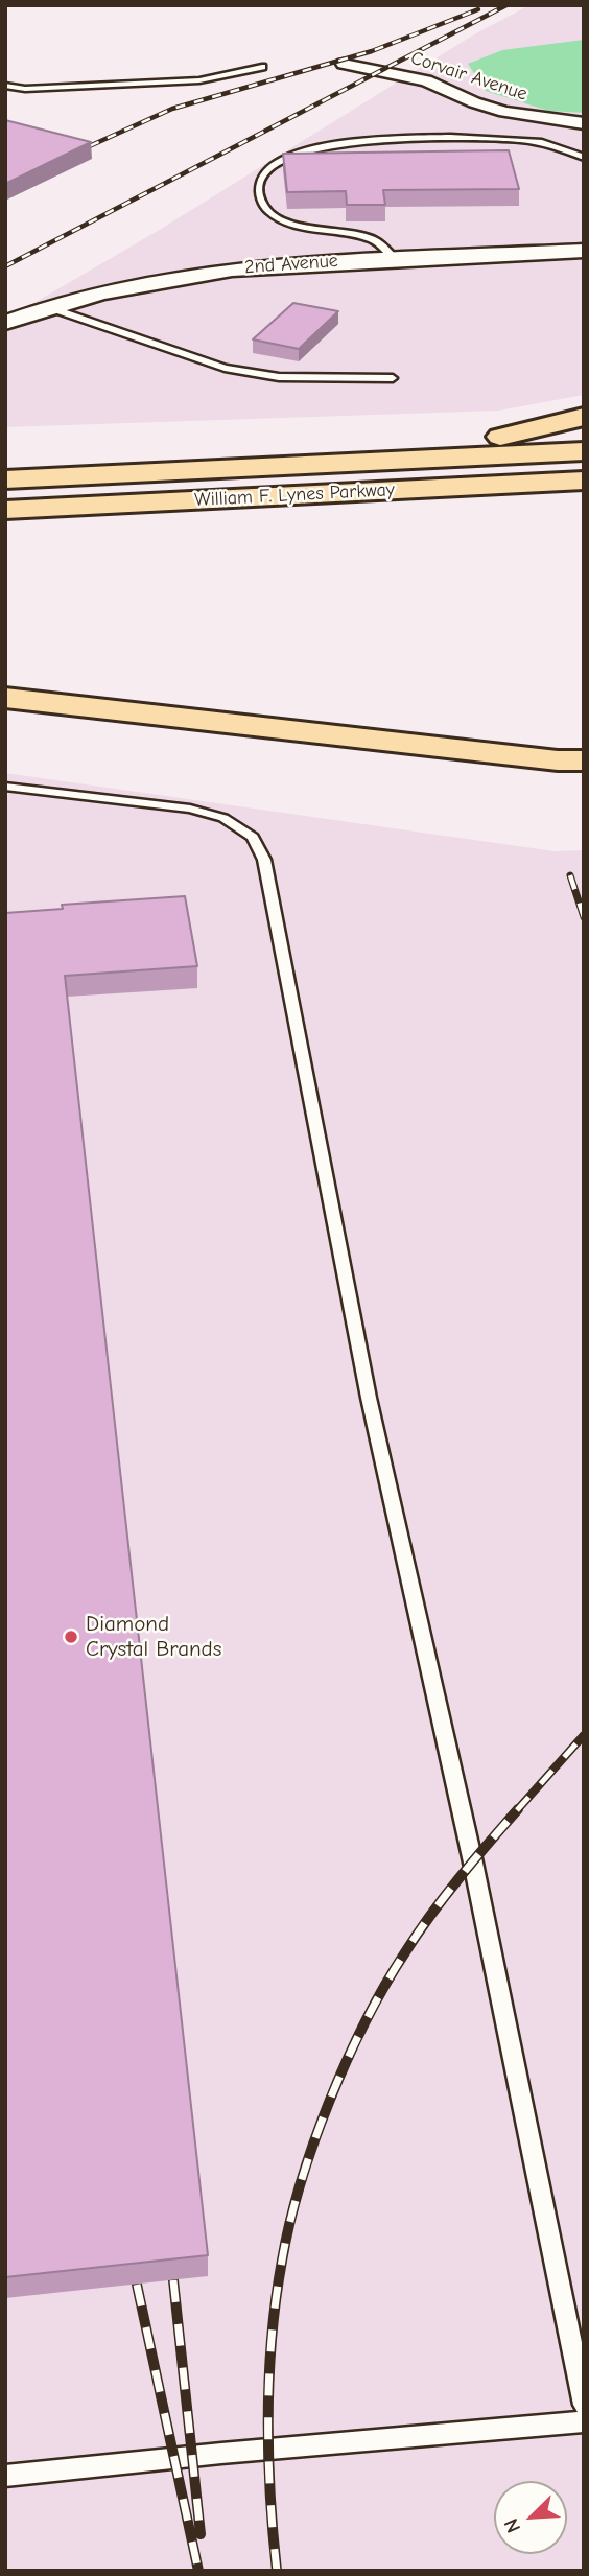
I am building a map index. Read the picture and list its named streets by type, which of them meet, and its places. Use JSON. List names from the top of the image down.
{
  "streets": {
    "highway": ["William F. Lynes Parkway"],
    "street": ["Corvair Avenue", "2nd Avenue"]
  },
  "places": ["Diamond Crystal Brands"],
  "north": "bottom left"
}
